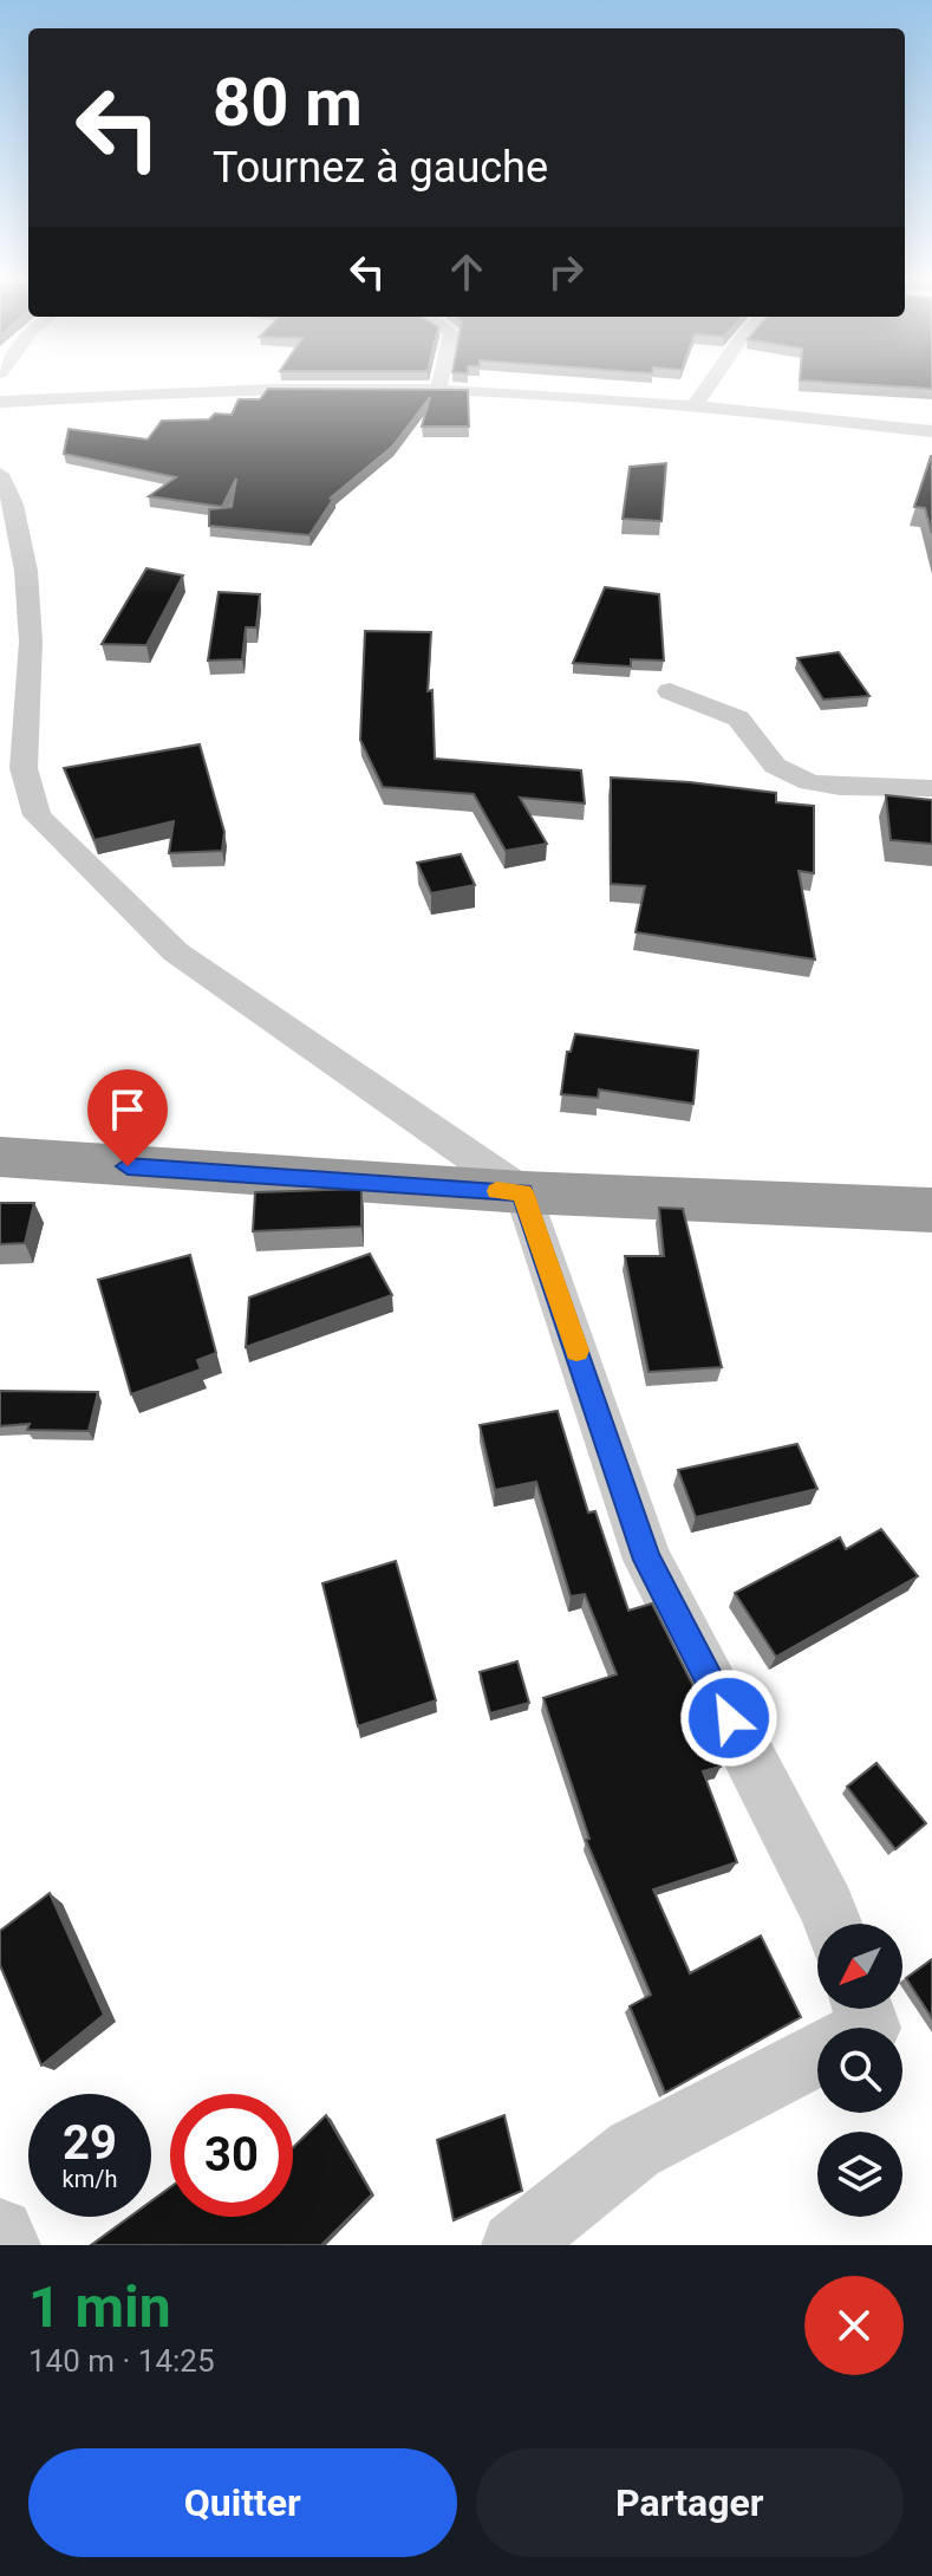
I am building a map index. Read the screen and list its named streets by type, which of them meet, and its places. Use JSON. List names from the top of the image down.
{
  "north": "bottom left",
  "page": {
    "turn": ["80 m", "Tournez à gauche"],
    "speed": "29 km/h",
    "limit": "30",
    "heading": ["1 min", "140 m · 14:25"],
    "buttons": ["Quitter", "Partager"]
  }
}
